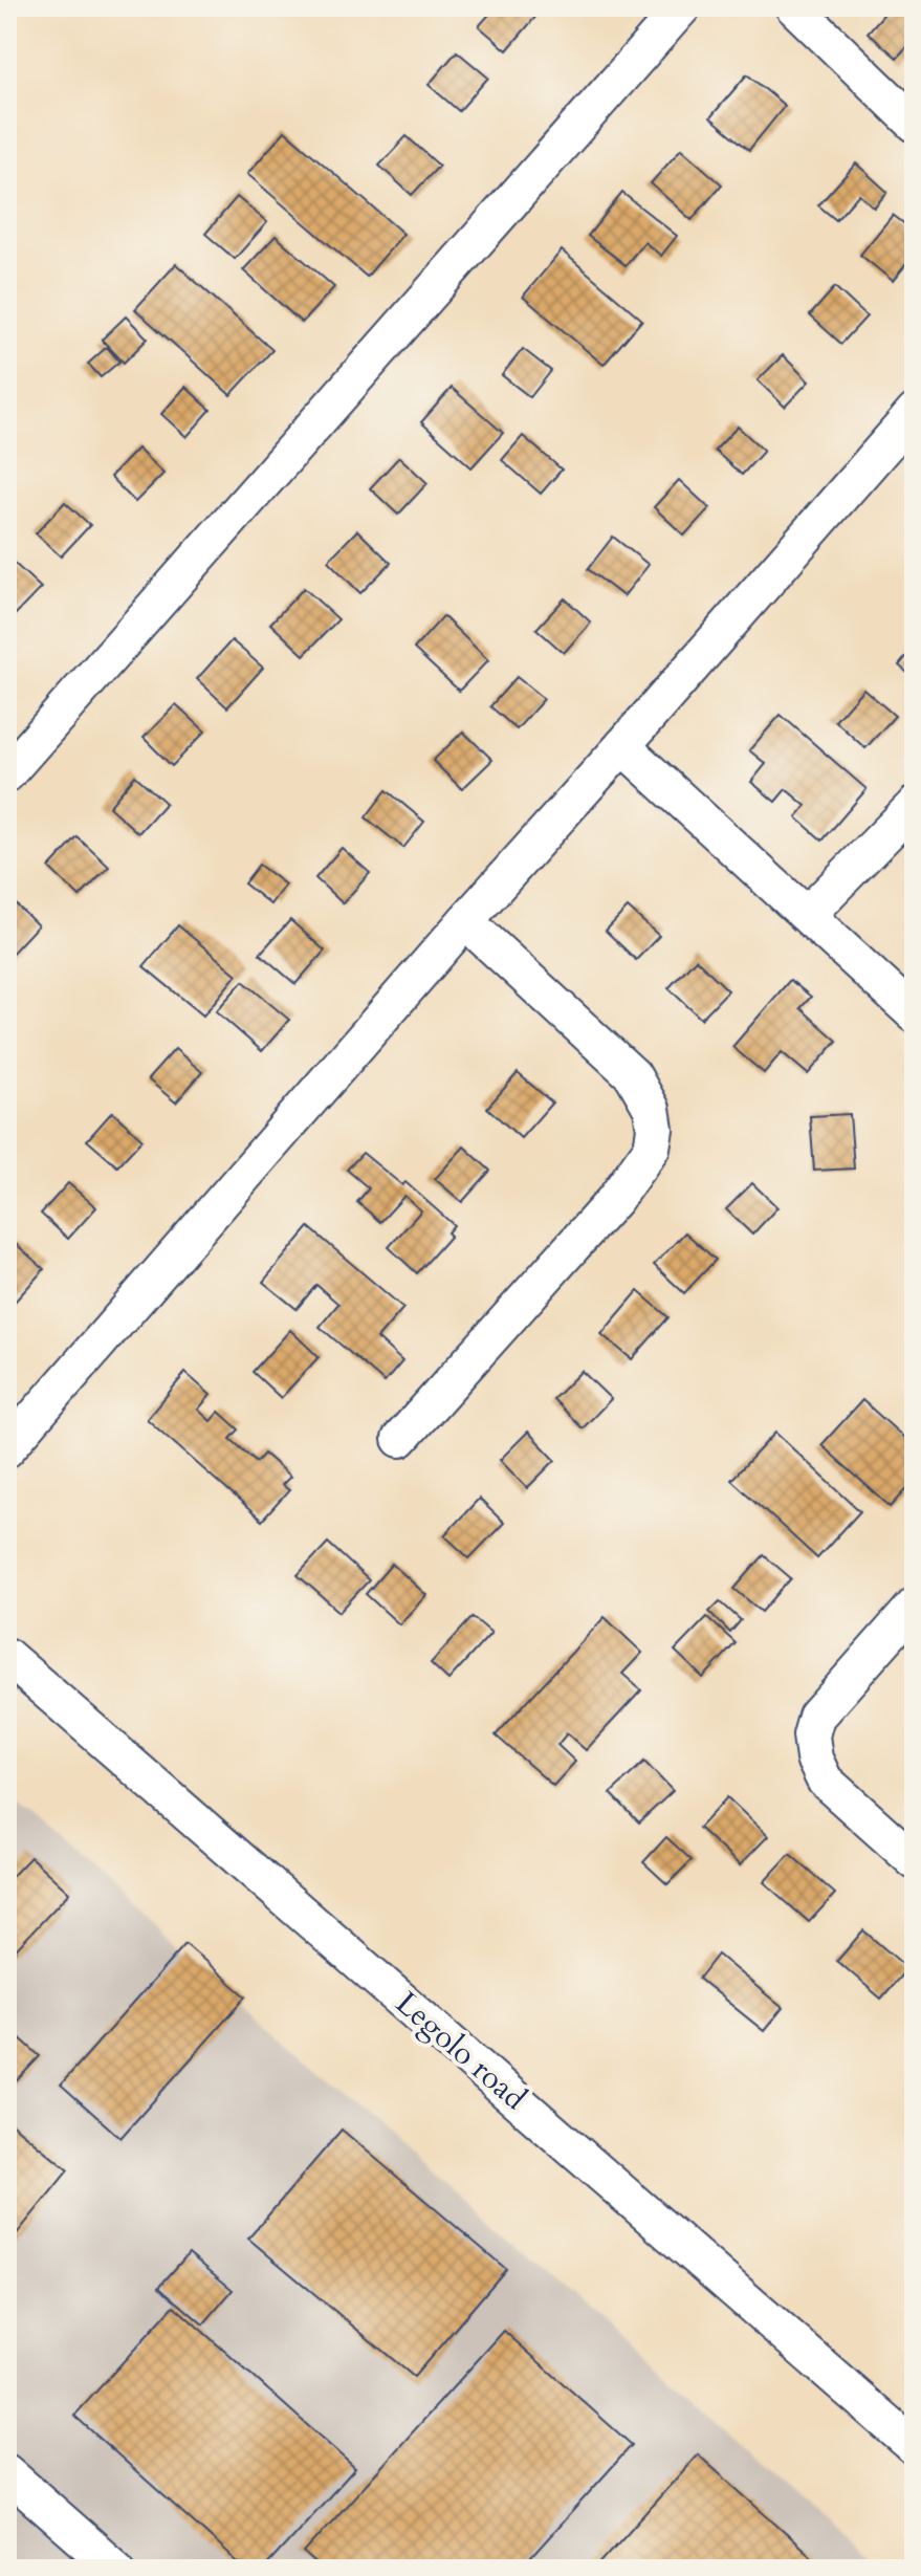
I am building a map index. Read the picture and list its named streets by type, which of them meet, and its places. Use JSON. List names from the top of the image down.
{
  "streets": {
    "street": ["Legolo road"]
  }
}
